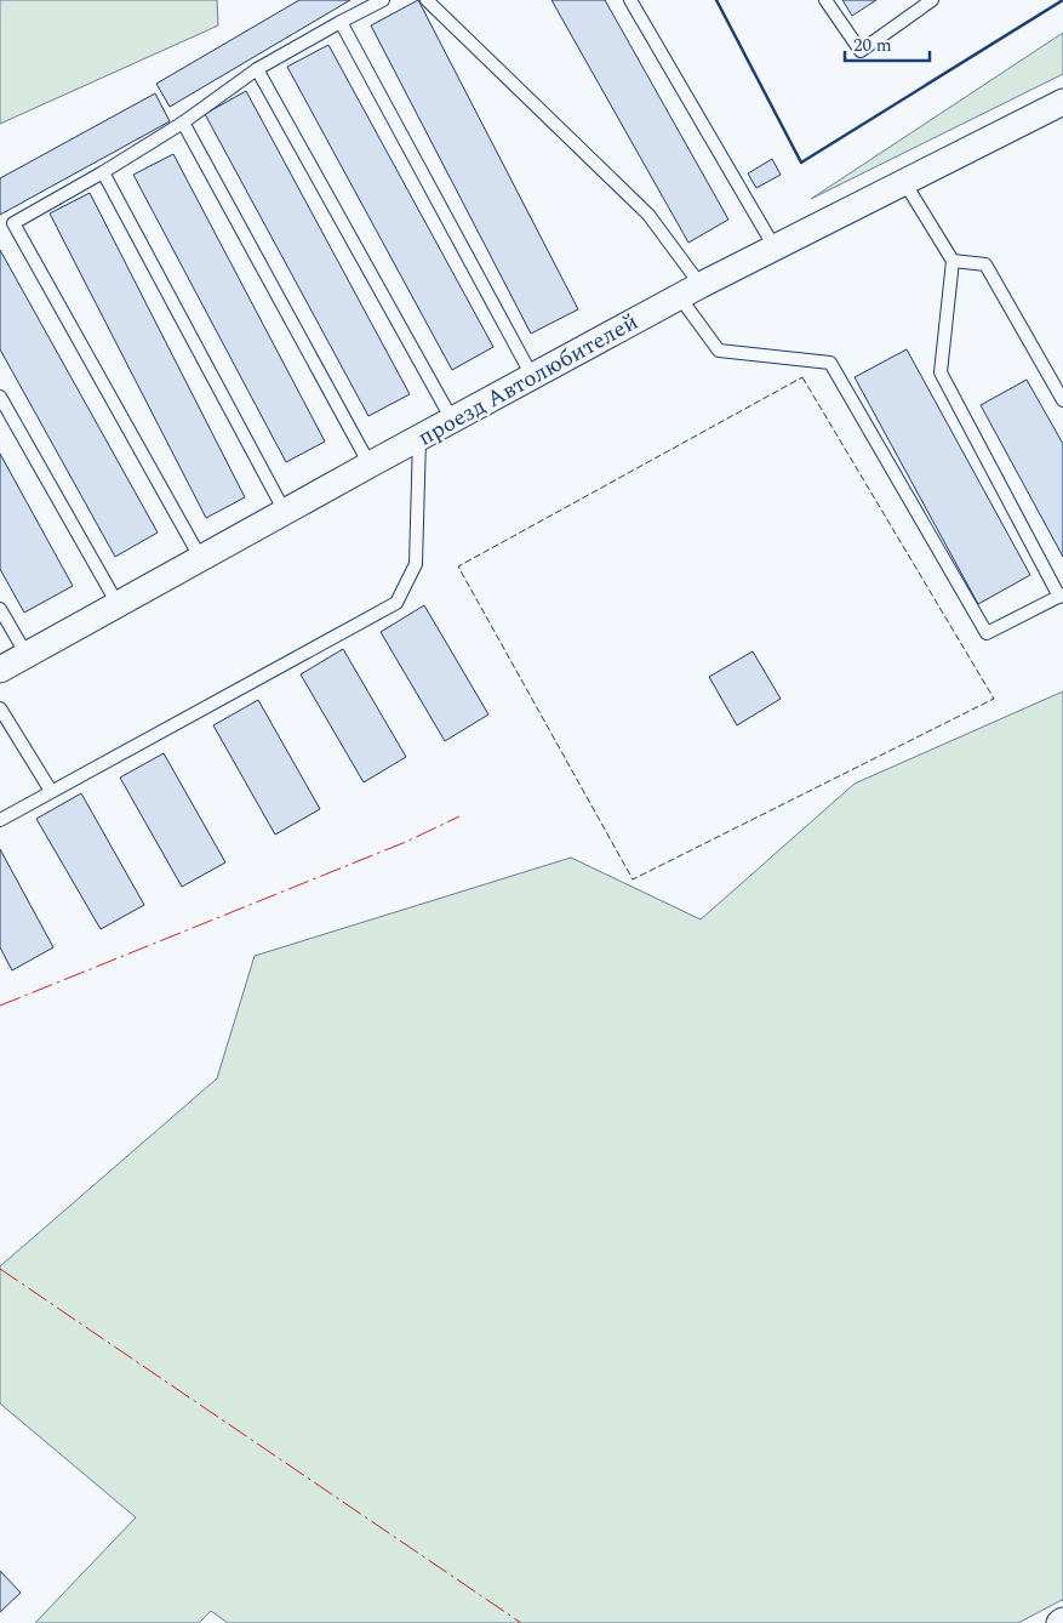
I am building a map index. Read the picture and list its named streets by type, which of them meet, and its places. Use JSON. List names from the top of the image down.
{
  "streets": {
    "street": ["проезд Автолюбителей"]
  },
  "scale_bar": "20 m"
}
